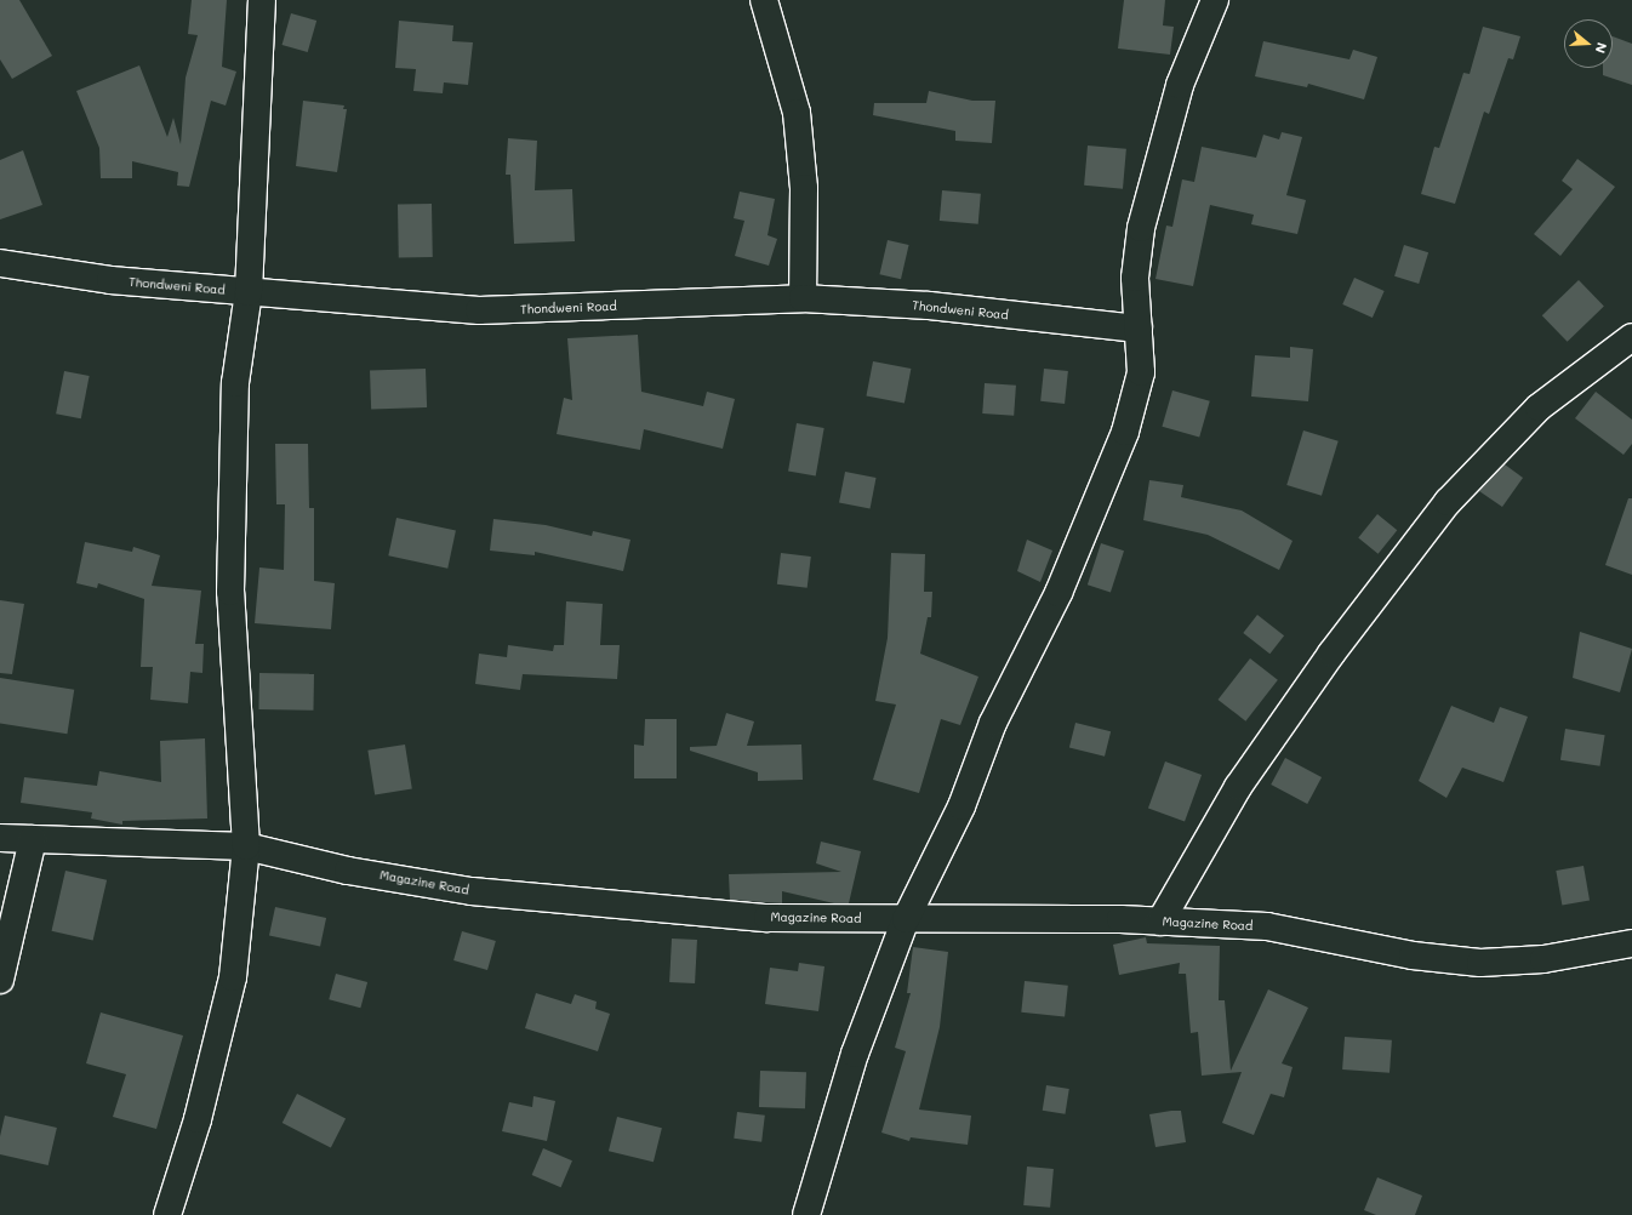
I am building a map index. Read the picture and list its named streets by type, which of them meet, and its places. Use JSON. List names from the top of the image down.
{
  "streets": {
    "street": ["Thondweni Road", "Magazine Road"]
  },
  "north": "right"
}
